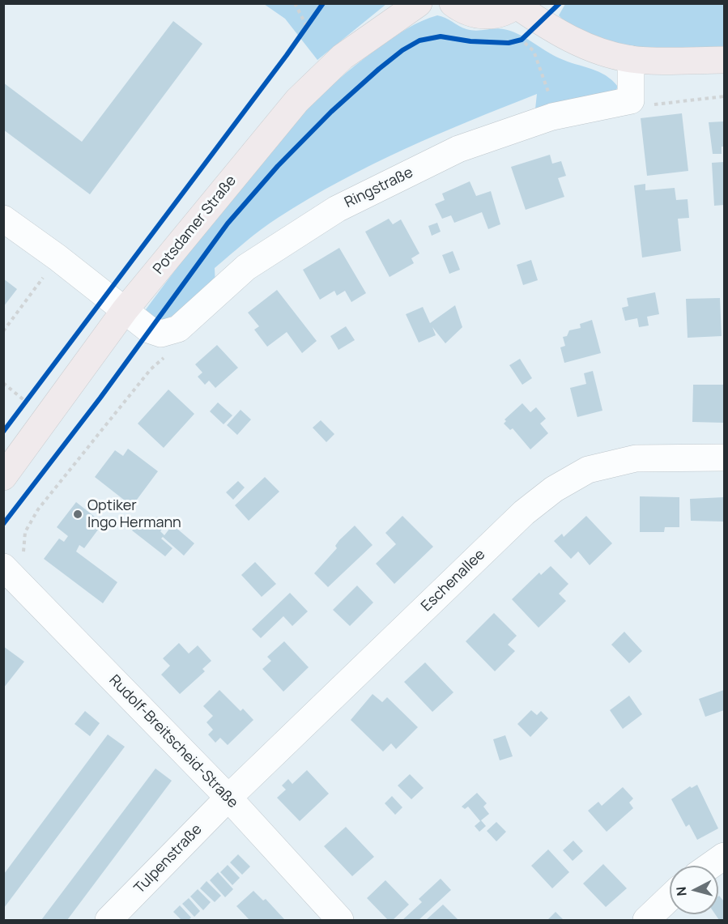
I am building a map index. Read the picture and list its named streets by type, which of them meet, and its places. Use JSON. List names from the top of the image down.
{
  "streets": {
    "main road": ["Potsdamer Straße"],
    "street": [
      "Ringstraße",
      "Eschenallee",
      "Rudolf-Breitscheid-Straße",
      "Tulpenstraße"
    ]
  },
  "crossings": [
    ["Ringstraße", "Potsdamer Straße"],
    ["Eschenallee", "Rudolf-Breitscheid-Straße"],
    ["Eschenallee", "Tulpenstraße"],
    ["Rudolf-Breitscheid-Straße", "Tulpenstraße"]
  ],
  "places": ["Optiker Ingo Hermann"],
  "north": "left"
}
